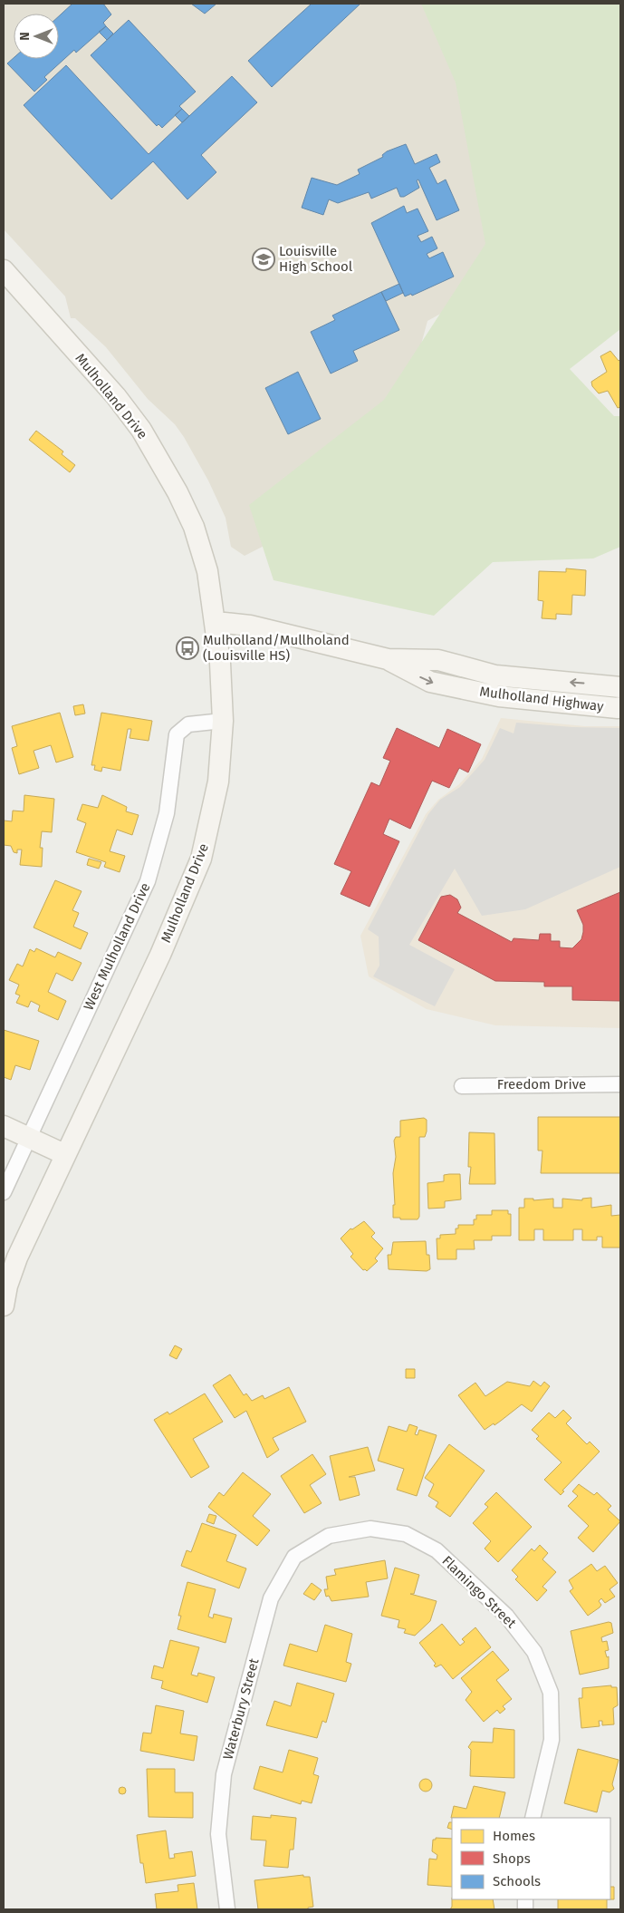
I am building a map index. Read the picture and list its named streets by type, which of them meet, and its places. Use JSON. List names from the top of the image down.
{
  "streets": {
    "main road": ["Mulholland Drive", "Mulholland Highway"],
    "street": [
      "West Mulholland Drive",
      "Freedom Drive",
      "Flamingo Street",
      "Waterbury Street"
    ]
  },
  "crossings": [
    ["Mulholland Drive", "Mulholland Highway"],
    ["Mulholland Drive", "West Mulholland Drive"],
    ["Flamingo Street", "Waterbury Street"]
  ],
  "places": {
    "school or university": ["Louisville High School"],
    "bus stop": ["Mulholland/Mullholand (Louisville HS)"]
  },
  "legend": ["Homes", "Shops", "Schools"],
  "north": "left"
}
